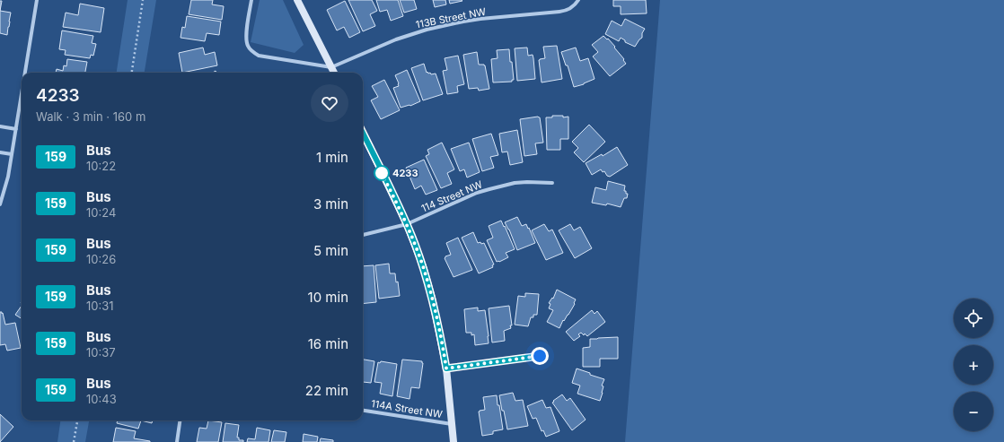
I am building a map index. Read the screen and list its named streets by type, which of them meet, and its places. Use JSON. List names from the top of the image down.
{
  "streets": {
    "street": ["113B Street NW", "114 Street NW", "114A Street NW"]
  },
  "places": ["4233"],
  "lines": ["bus line 159"],
  "page": {
    "heading": ["4233", "Walk · 3 min · 160 m"],
    "list": [
      {
        "mark": "159",
        "name": "Bus",
        "note": "10:22",
        "value": "1 min"
      },
      {
        "mark": "159",
        "name": "Bus",
        "note": "10:24",
        "value": "3 min"
      },
      {
        "mark": "159",
        "name": "Bus",
        "note": "10:26",
        "value": "5 min"
      },
      {
        "mark": "159",
        "name": "Bus",
        "note": "10:31",
        "value": "10 min"
      },
      {
        "mark": "159",
        "name": "Bus",
        "note": "10:37",
        "value": "16 min"
      },
      {
        "mark": "159",
        "name": "Bus",
        "note": "10:43",
        "value": "22 min"
      }
    ],
    "map_buttons": ["+", "−"]
  }
}
